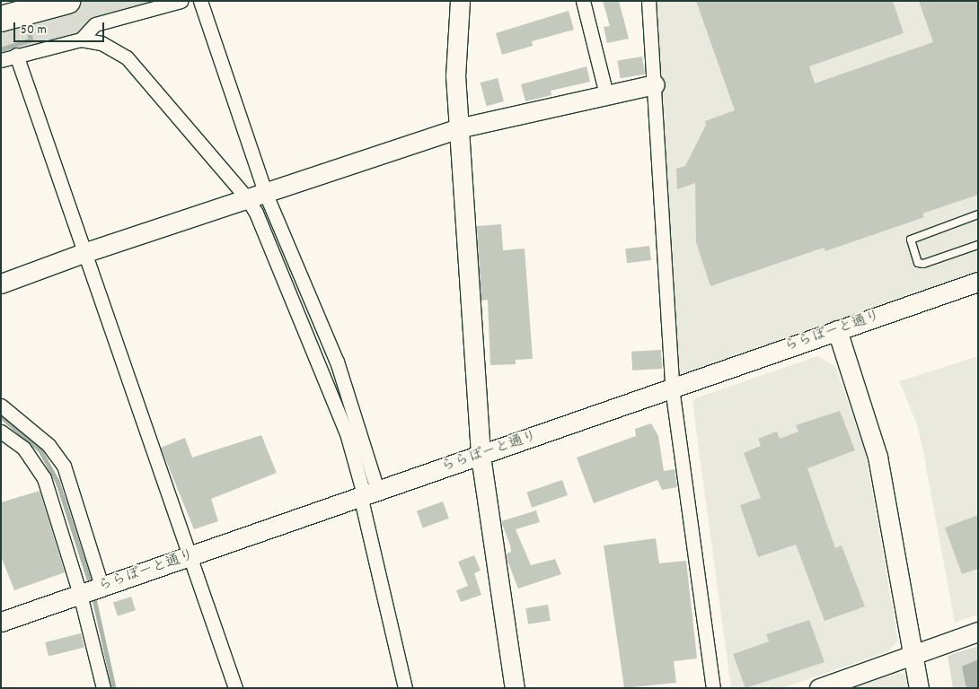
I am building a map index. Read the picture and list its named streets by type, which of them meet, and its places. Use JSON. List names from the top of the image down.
{
  "streets": {
    "street": ["ららぽーと通り"]
  },
  "scale_bar": "50 m"
}
